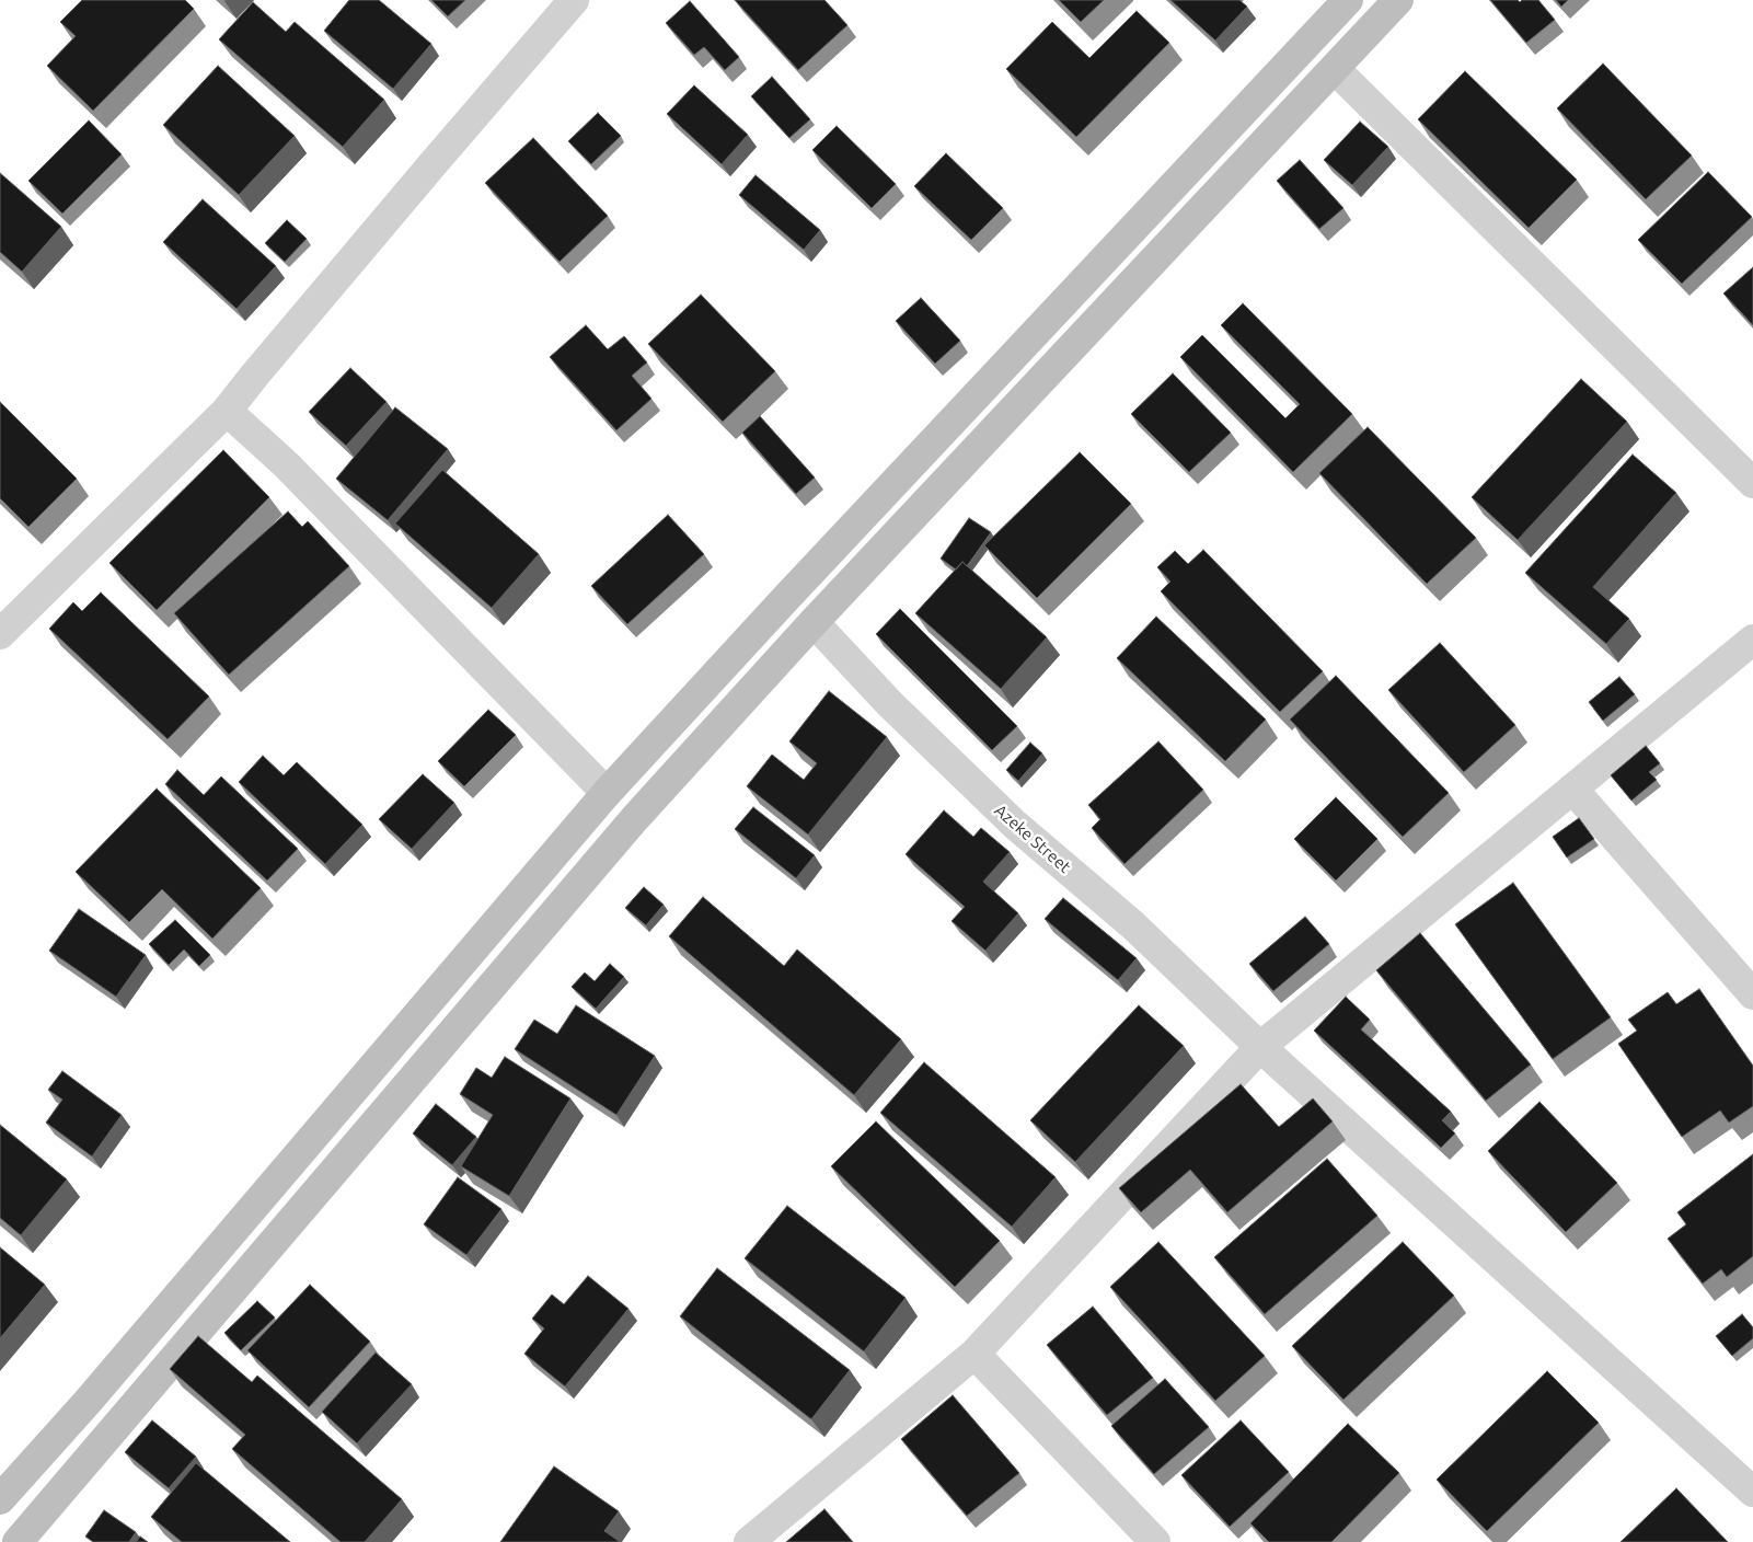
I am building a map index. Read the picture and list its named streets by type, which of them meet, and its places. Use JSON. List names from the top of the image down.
{
  "streets": {
    "street": ["Azeke Street"]
  }
}
